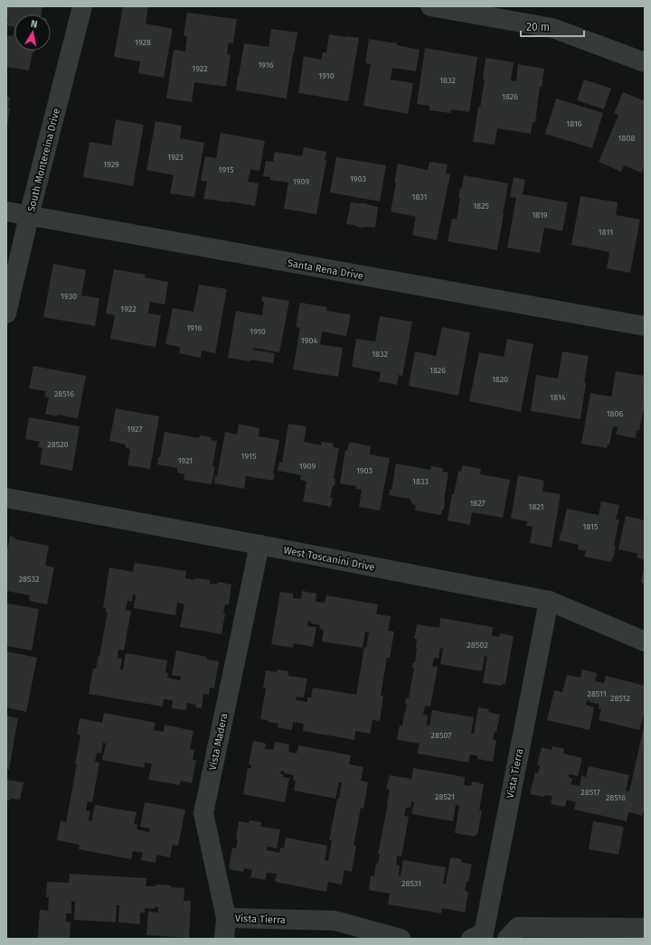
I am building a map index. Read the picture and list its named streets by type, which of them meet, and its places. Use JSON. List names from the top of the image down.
{
  "streets": {
    "street": [
      "South Montereina Drive",
      "Santa Rena Drive",
      "West Toscanini Drive",
      "Vista Madera",
      "Vista Tierra"
    ]
  },
  "crossings": [
    ["South Montereina Drive", "Santa Rena Drive"],
    ["West Toscanini Drive", "Vista Madera"],
    ["West Toscanini Drive", "Vista Tierra"],
    ["Vista Madera", "Vista Tierra"]
  ],
  "house_numbers": [
    "1928",
    "1916",
    "1922",
    "1910",
    "1832",
    "1826",
    "1816",
    "1808",
    "1923",
    "1929",
    "1915",
    "1903",
    "1909",
    "1831",
    "1825",
    "1819",
    "1811",
    "1930",
    "1922",
    "1916",
    "1910",
    "1904",
    "1832",
    "1826",
    "1820",
    "28516",
    "1814",
    "1806",
    "1927",
    "28520",
    "1915",
    "1921",
    "1909",
    "1903",
    "1833",
    "1827",
    "1821",
    "1815",
    "28532",
    "28502",
    "28511",
    "28512",
    "28507",
    "28517",
    "28521",
    "28516",
    "28531"
  ],
  "scale_bar": "20 m",
  "north": "top"
}
